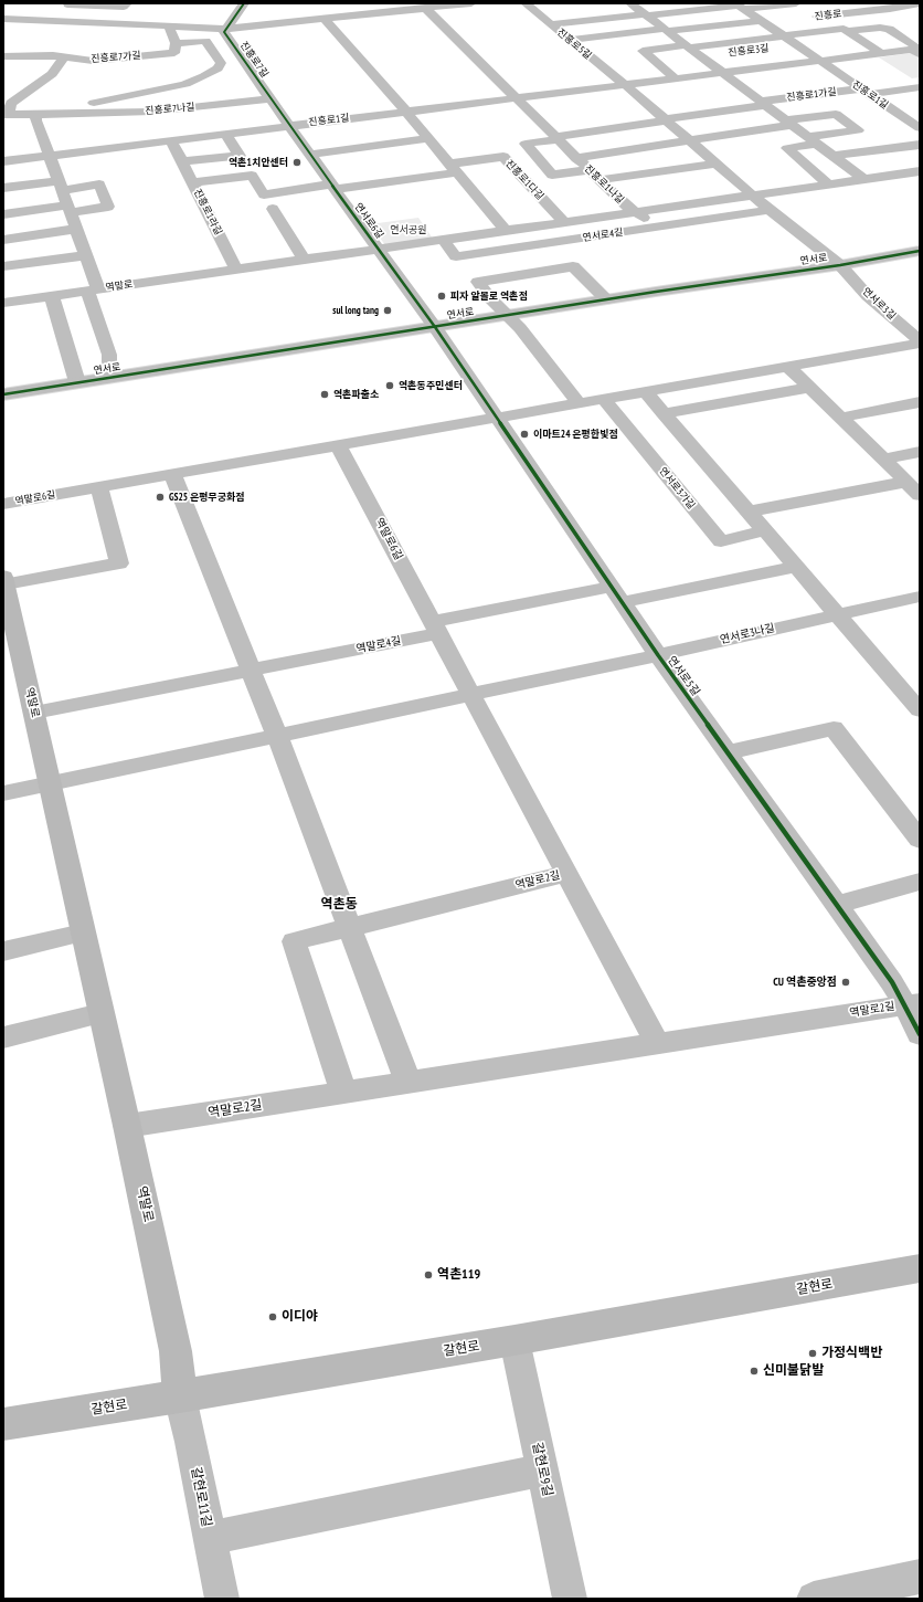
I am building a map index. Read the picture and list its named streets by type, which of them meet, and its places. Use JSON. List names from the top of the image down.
{
  "streets": {
    "main road": ["연서로"],
    "street": [
      "진흥로",
      "진흥로5길",
      "진흥로3길",
      "진흥로7가길",
      "진흥로7길",
      "진흥로1가길",
      "진흥로1길",
      "진흥로7나길",
      "진흥로1다길",
      "진흥로1나길",
      "진흥로1라길",
      "연서로6길",
      "연서로4길",
      "역말로",
      "연서로3길",
      "연서로3가길",
      "역말로6길",
      "연서로3나길",
      "역말로4길",
      "연서로5길",
      "역말로2길",
      "갈현로",
      "갈현로9길",
      "갈현로11길"
    ]
  },
  "crossings": [
    ["진흥로5길", "진흥로1길"],
    ["진흥로3길", "진흥로1길"],
    ["진흥로7가길", "진흥로7나길"],
    ["진흥로7길", "진흥로1길"],
    ["진흥로7길", "진흥로7나길"],
    ["진흥로7길", "연서로6길"],
    ["진흥로1가길", "진흥로1길"],
    ["진흥로1가길", "연서로4길"],
    ["진흥로1길", "진흥로1나길"],
    ["진흥로1길", "진흥로1라길"],
    ["진흥로1길", "연서로6길"],
    ["진흥로1다길", "연서로4길"],
    ["진흥로1나길", "연서로4길"],
    ["진흥로1라길", "연서로6길"],
    ["진흥로1라길", "역말로"],
    ["연서로6길", "연서로4길"],
    ["연서로6길", "연서로"],
    ["연서로6길", "역말로"],
    ["연서로6길", "연서로5길"],
    ["연서로", "역말로"],
    ["연서로", "연서로3길"],
    ["연서로", "연서로5길"],
    ["역말로", "역말로4길"],
    ["역말로", "역말로2길"],
    ["역말로", "갈현로"],
    ["역말로", "갈현로11길"],
    ["역말로6길", "역말로4길"],
    ["역말로6길", "연서로5길"],
    ["연서로3나길", "연서로5길"],
    ["연서로5길", "역말로2길"],
    ["갈현로", "갈현로9길"],
    ["갈현로", "갈현로11길"]
  ],
  "districts": ["역촌동"],
  "parks": ["연서공원"],
  "places": [
    "역촌1치안센터",
    "피자 알볼로 역촌점",
    "sul long tang",
    "역촌동주민센터",
    "역촌파출소",
    "이마트24 은평한빛점",
    "GS25 은평무궁화점",
    "CU 역촌중앙점",
    "역촌119",
    "이디야",
    "가정식백반",
    "신미불닭발"
  ]
}
